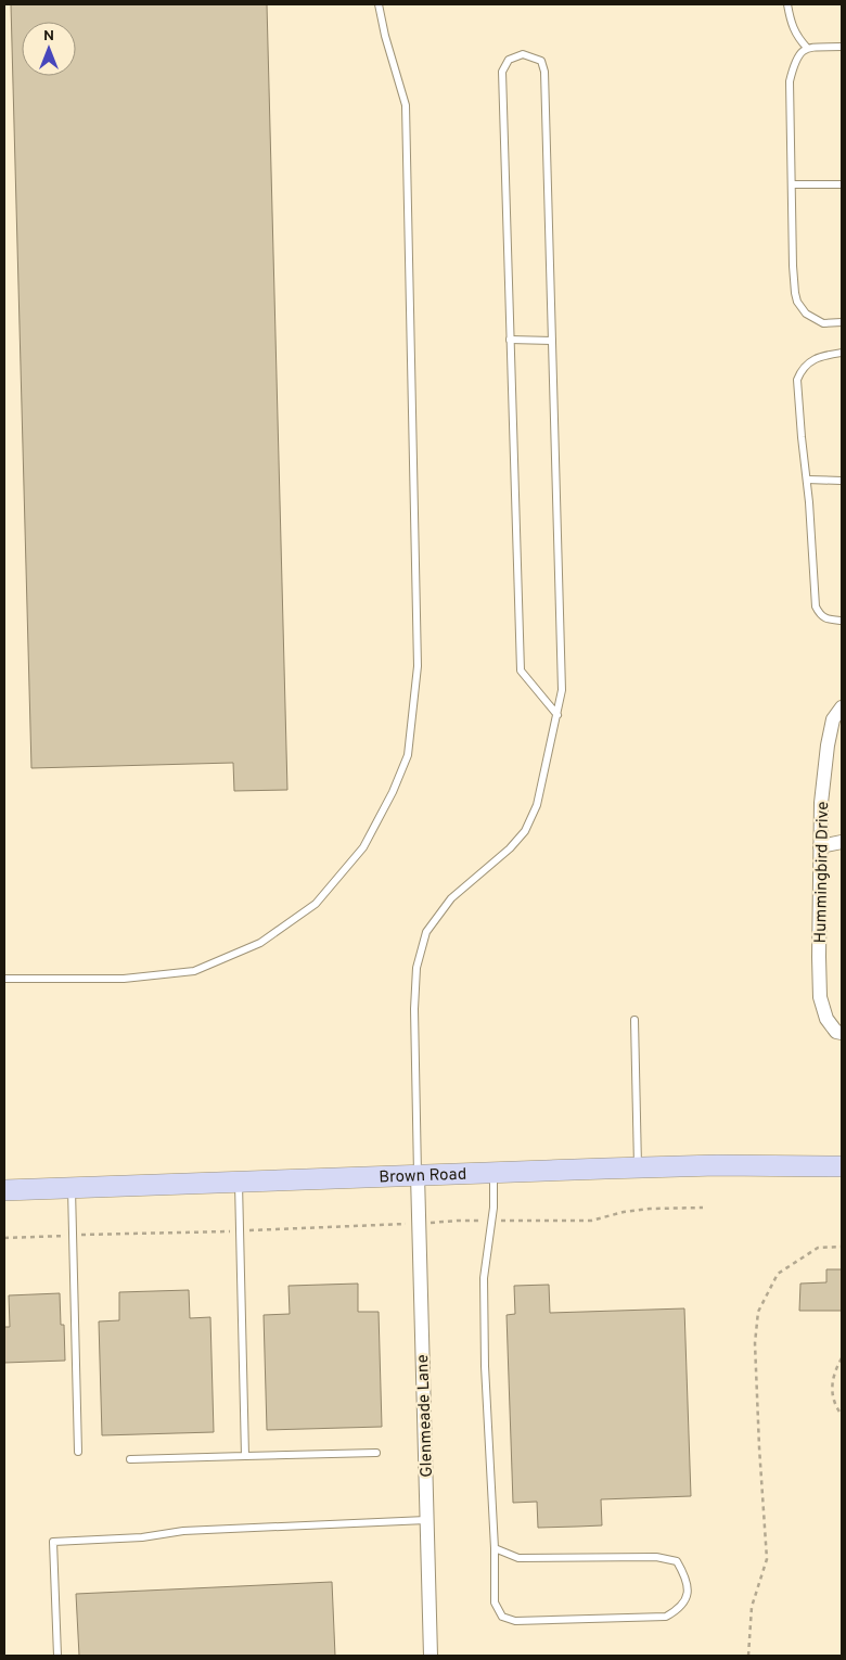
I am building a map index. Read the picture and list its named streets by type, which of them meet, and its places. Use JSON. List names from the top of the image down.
{
  "streets": {
    "main road": ["Brown Road"],
    "street": ["Hummingbird Drive", "Glenmeade Lane"]
  },
  "crossings": [
    ["Brown Road", "Glenmeade Lane"]
  ],
  "north": "top"
}
